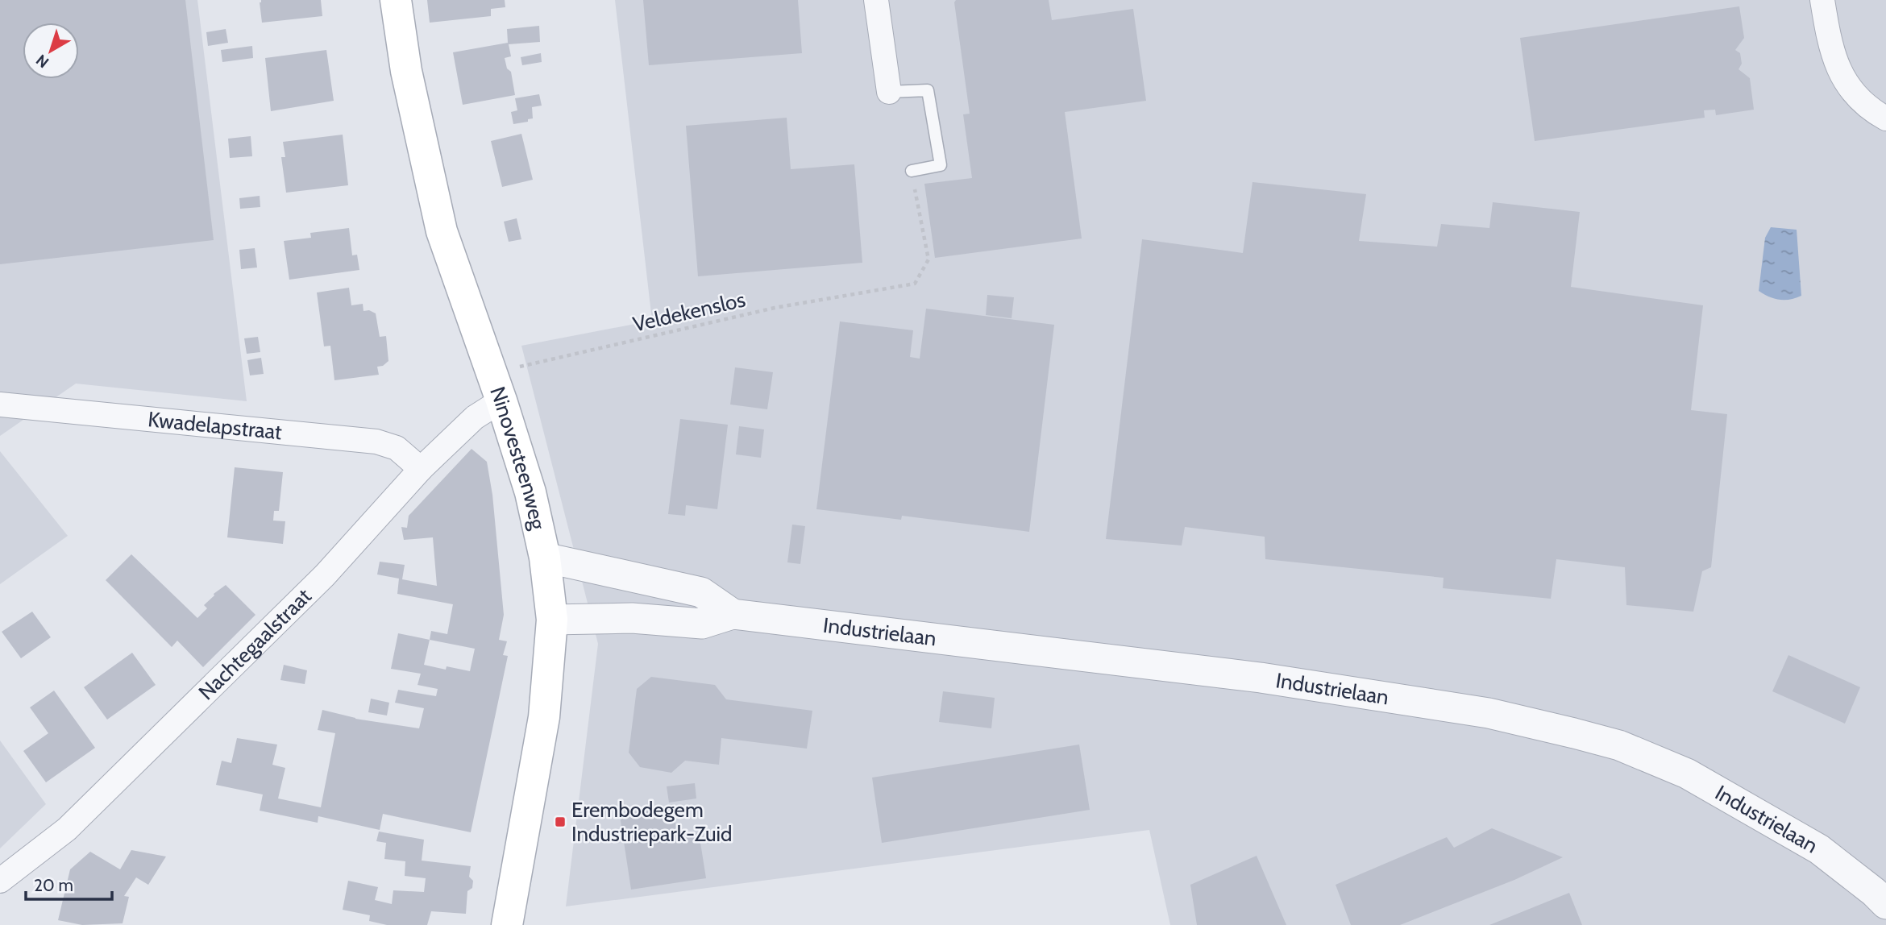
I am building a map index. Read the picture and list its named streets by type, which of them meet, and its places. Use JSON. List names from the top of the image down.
{
  "streets": {
    "main road": ["Ninovesteenweg"],
    "street": ["Kwadelapstraat", "Industrielaan", "Nachtegaalstraat"],
    "path": ["Veldekenslos"]
  },
  "crossings": [
    ["Veldekenslos", "Ninovesteenweg"],
    ["Veldekenslos", "Nachtegaalstraat"],
    ["Kwadelapstraat", "Nachtegaalstraat"],
    ["Ninovesteenweg", "Industrielaan"],
    ["Ninovesteenweg", "Nachtegaalstraat"]
  ],
  "places": {
    "transit": ["Erembodegem Industriepark-Zuid"]
  },
  "scale_bar": "20 m",
  "north": "bottom left"
}
